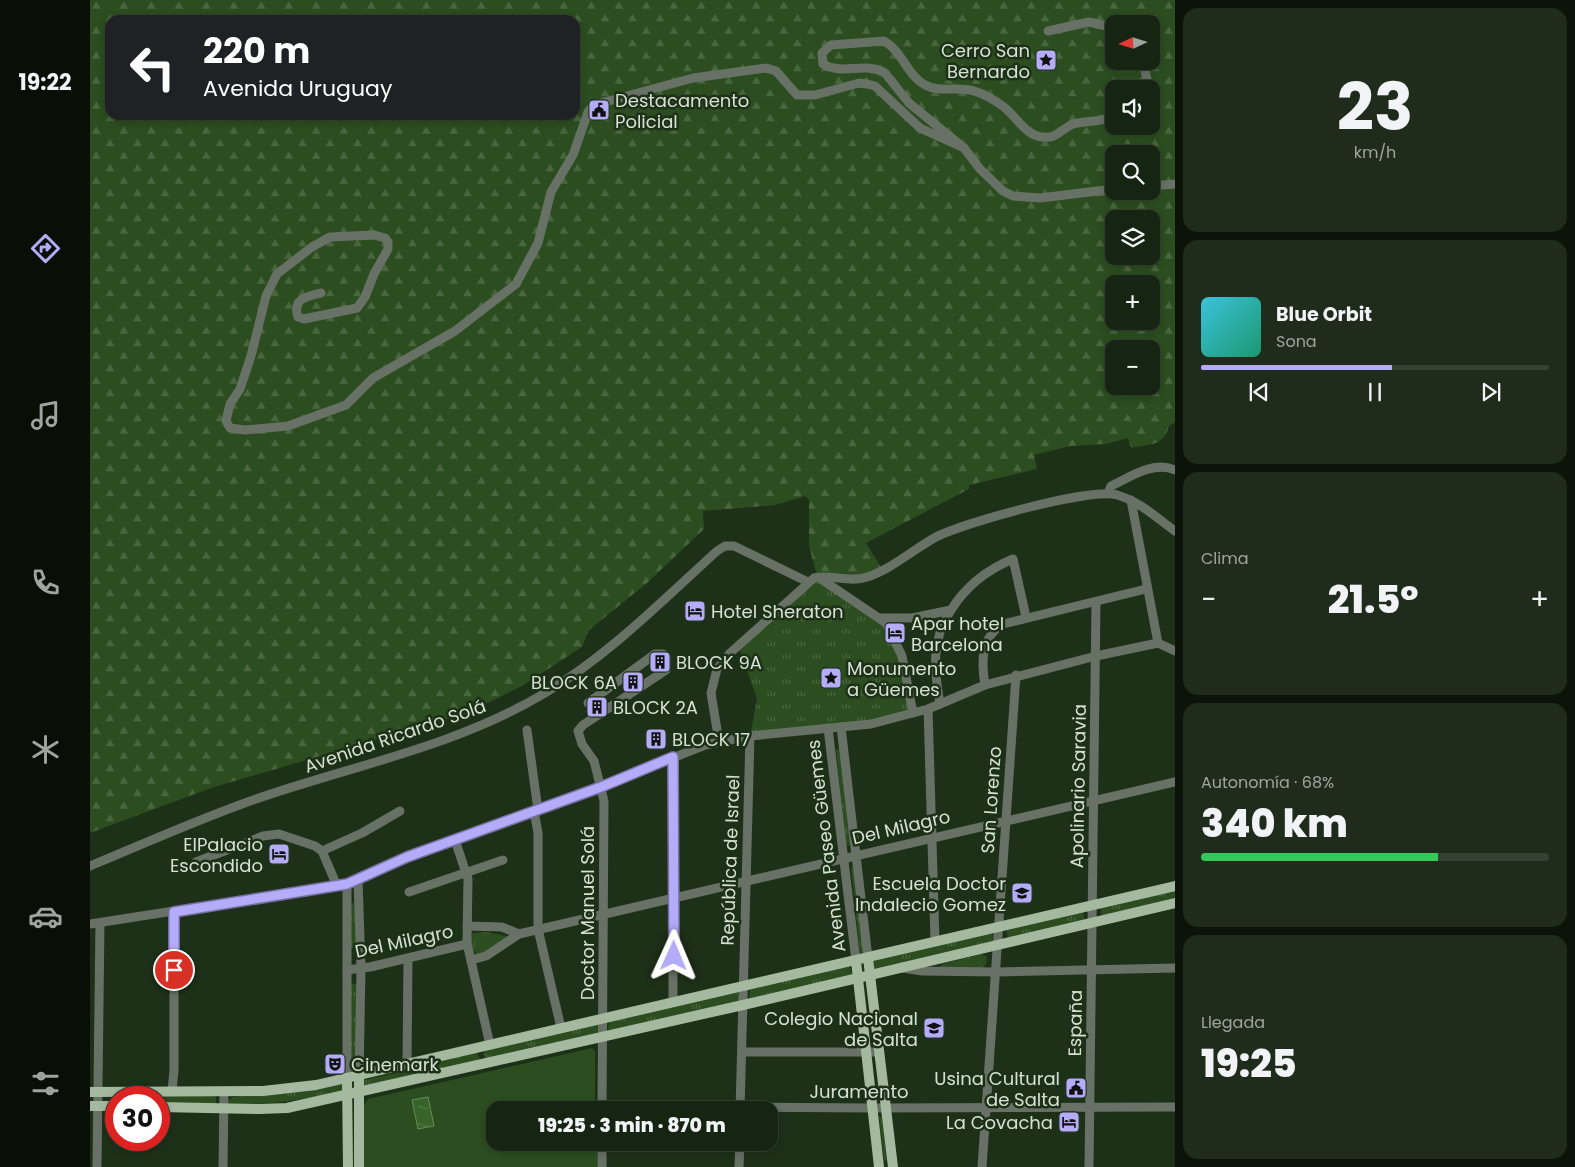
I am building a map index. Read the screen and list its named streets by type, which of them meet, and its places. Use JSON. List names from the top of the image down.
{
  "streets": {
    "street": [
      "Avenida Ricardo Solá",
      "Apolinario Saravia",
      "San Lorenzo",
      "Del Milagro",
      "Avenida Paseo Güemes",
      "República de Israel",
      "Doctor Manuel Solá",
      "España",
      "Juramento"
    ]
  },
  "crossings": [
    ["Apolinario Saravia", "Del Milagro"],
    ["Apolinario Saravia", "España"],
    ["San Lorenzo", "Del Milagro"],
    ["San Lorenzo", "Juramento"],
    ["Del Milagro", "Avenida Paseo Güemes"],
    ["Del Milagro", "República de Israel"],
    ["Del Milagro", "Doctor Manuel Solá"],
    ["España", "Juramento"]
  ],
  "places": {
    "place": ["Cerro San Bernardo", "Monumento a Güemes"],
    "public building": ["Destacamento Policial", "Usina Cultural de Salta"],
    "hotel": [
      "Hotel Sheraton",
      "Apar hotel Barcelona",
      "ElPalacio Escondido",
      "La Covacha"
    ],
    "building": [
      "BLOCK 9A",
      "BLOCK 6A",
      "BLOCK 2A",
      "BLOCK 17"
    ],
    "school or university": ["Escuela Doctor Indalecio Gomez", "Colegio Nacional de Salta"],
    "theatre": ["Cinemark"]
  },
  "north": "left",
  "page": {
    "tabs": "19:22",
    "tile": [
      ["23", "km/h"],
      "Clima",
      ["Autonomía · 68%", "340 km"],
      ["Llegada", "19:25"]
    ],
    "map_buttons": ["+", "−"],
    "turn": ["220 m", "Avenida Uruguay"],
    "song": ["Blue Orbit", "Sona"],
    "heat": ["−", "21.5°", "+"],
    "limit": "30",
    "trip": "19:25 · 3 min · 870 m"
  }
}
